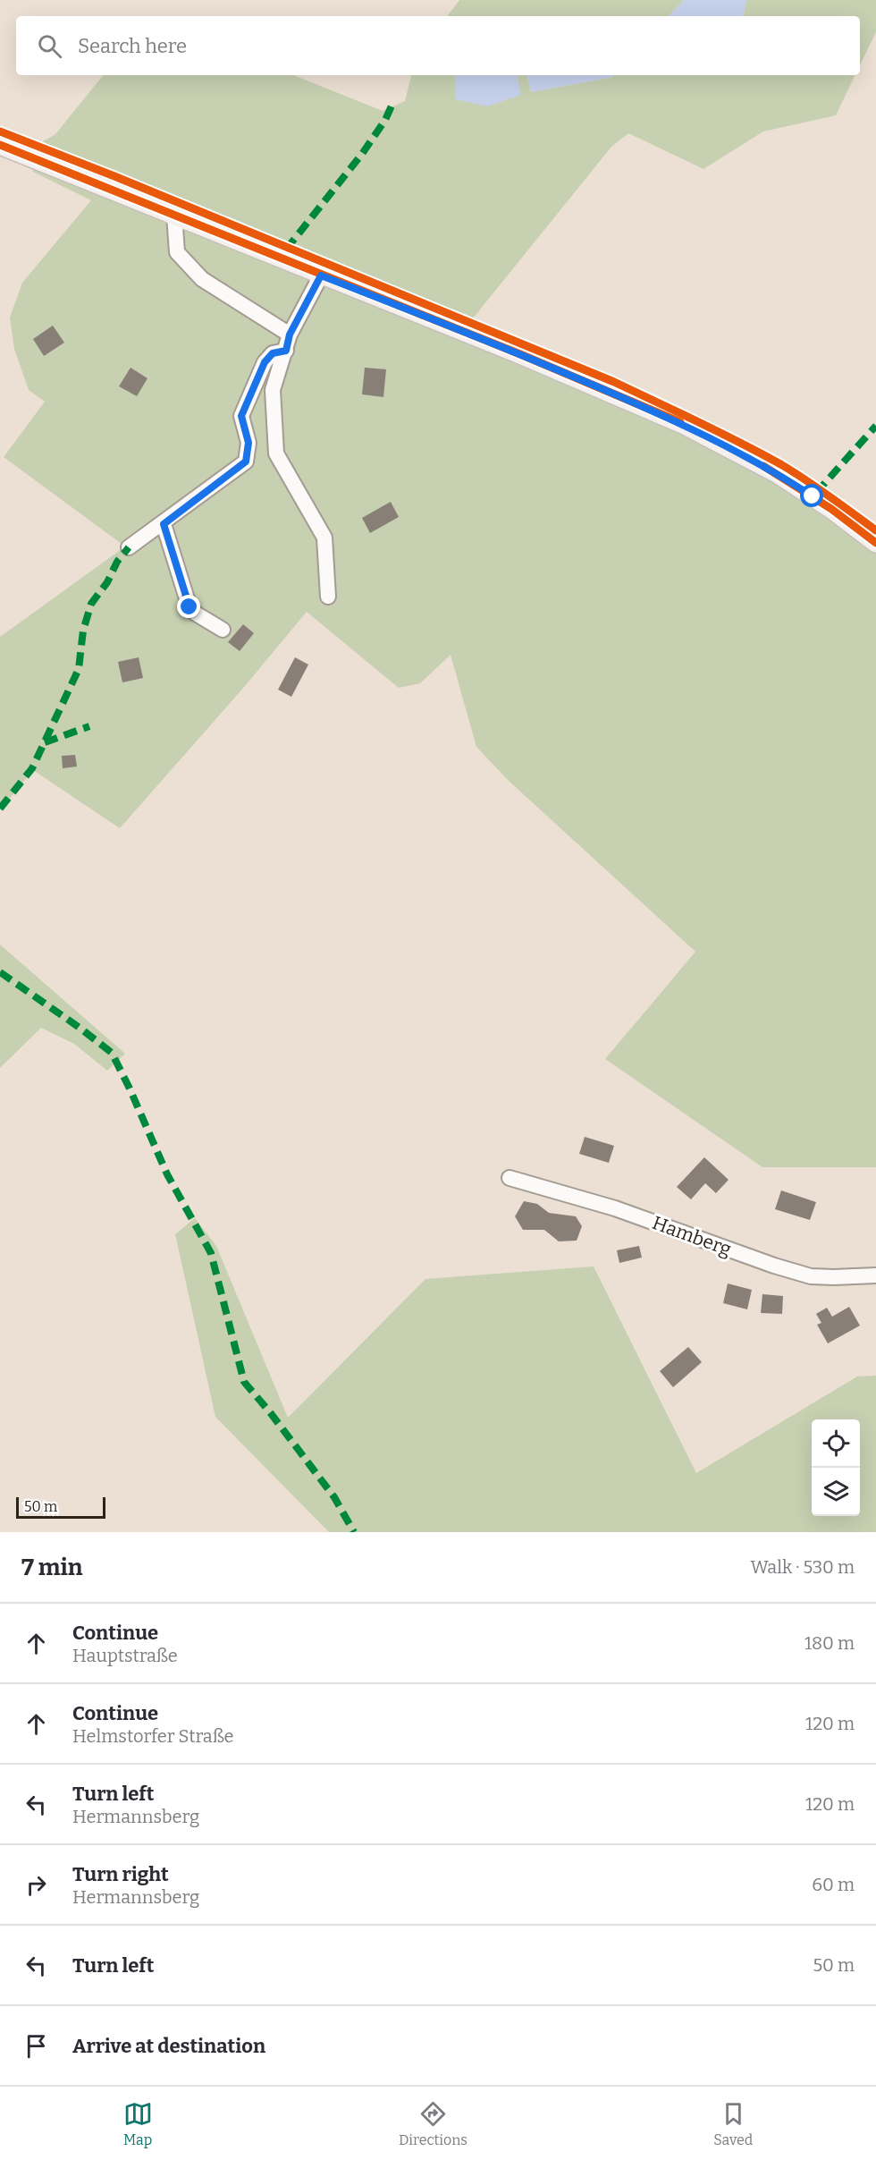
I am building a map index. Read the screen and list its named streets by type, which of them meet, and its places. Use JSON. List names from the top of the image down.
{
  "streets": {
    "street": ["Hamberg"]
  },
  "scale_bar": "50 m",
  "page": {
    "search": "Search here",
    "scale": "50 m",
    "heading": ["7 min", "Walk · 530 m"],
    "list": [
      ["Continue", "Hauptstraße", "180 m"],
      ["Continue", "Helmstorfer Straße", "120 m"],
      ["Turn left", "Hermannsberg", "120 m"],
      ["Turn right", "Hermannsberg", "60 m"],
      ["Turn left", "50 m"],
      "Arrive at destination"
    ],
    "nav": ["Map", "Directions", "Saved"]
  }
}
